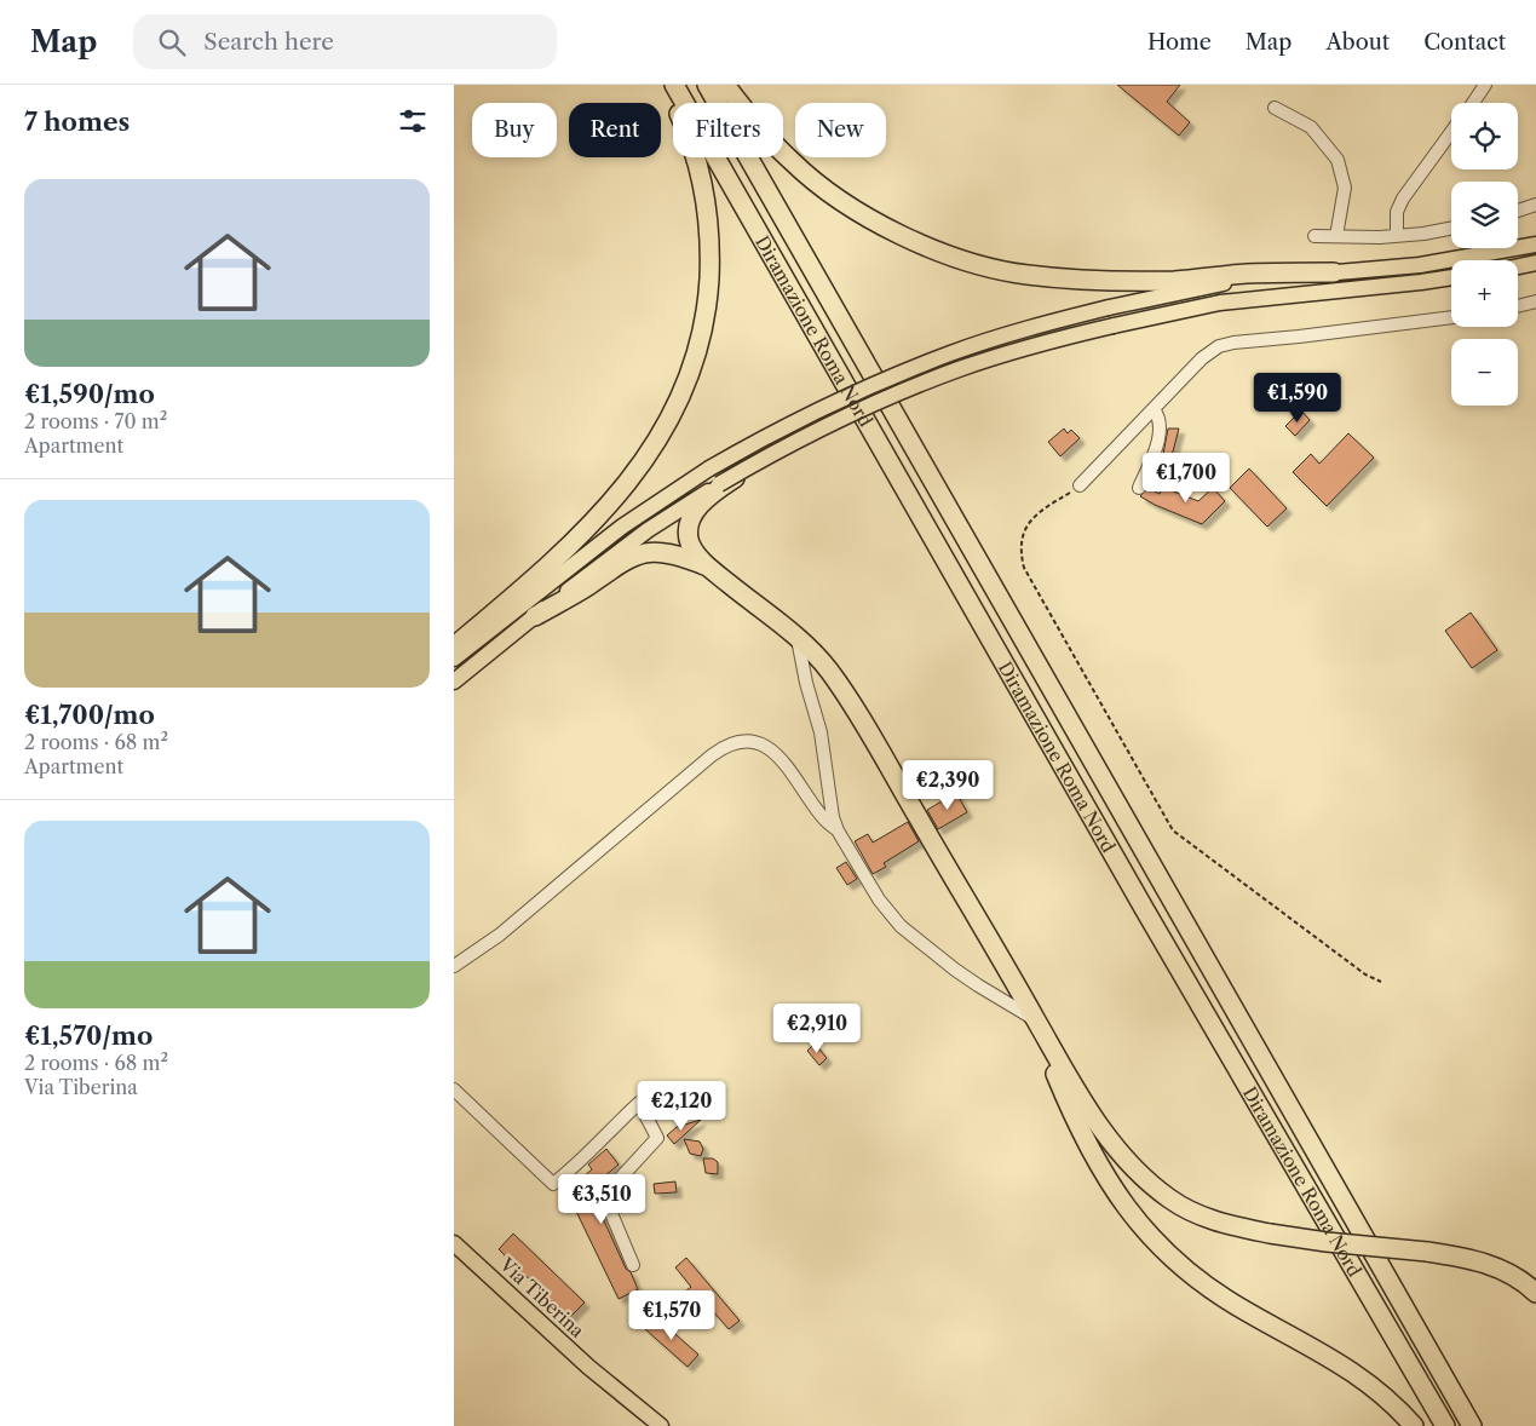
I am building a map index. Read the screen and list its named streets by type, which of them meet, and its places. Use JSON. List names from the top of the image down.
{
  "streets": {
    "highway": ["Diramazione Roma Nord"],
    "main road": ["Via Tiberina"]
  },
  "page": {
    "header": "Map",
    "search": "Search here",
    "nav": [
      "Home",
      "Map",
      "About",
      "Contact"
    ],
    "heading": "7 homes",
    "map_buttons": ["+", "−"],
    "chip": [
      "Buy",
      "Rent",
      "Filters",
      "New"
    ],
    "list": [
      {
        "name": "€1,590/mo",
        "note": "2 rooms · 70 m² · Apartment"
      },
      {
        "name": "€1,700/mo",
        "note": "2 rooms · 68 m² · Apartment"
      },
      {
        "name": "€1,570/mo",
        "note": "2 rooms · 68 m² · Via Tiberina"
      }
    ],
    "price": [
      "€1,590",
      "€1,700",
      "€2,390",
      "€2,910",
      "€2,120",
      "€3,510",
      "€1,570"
    ]
  }
}
